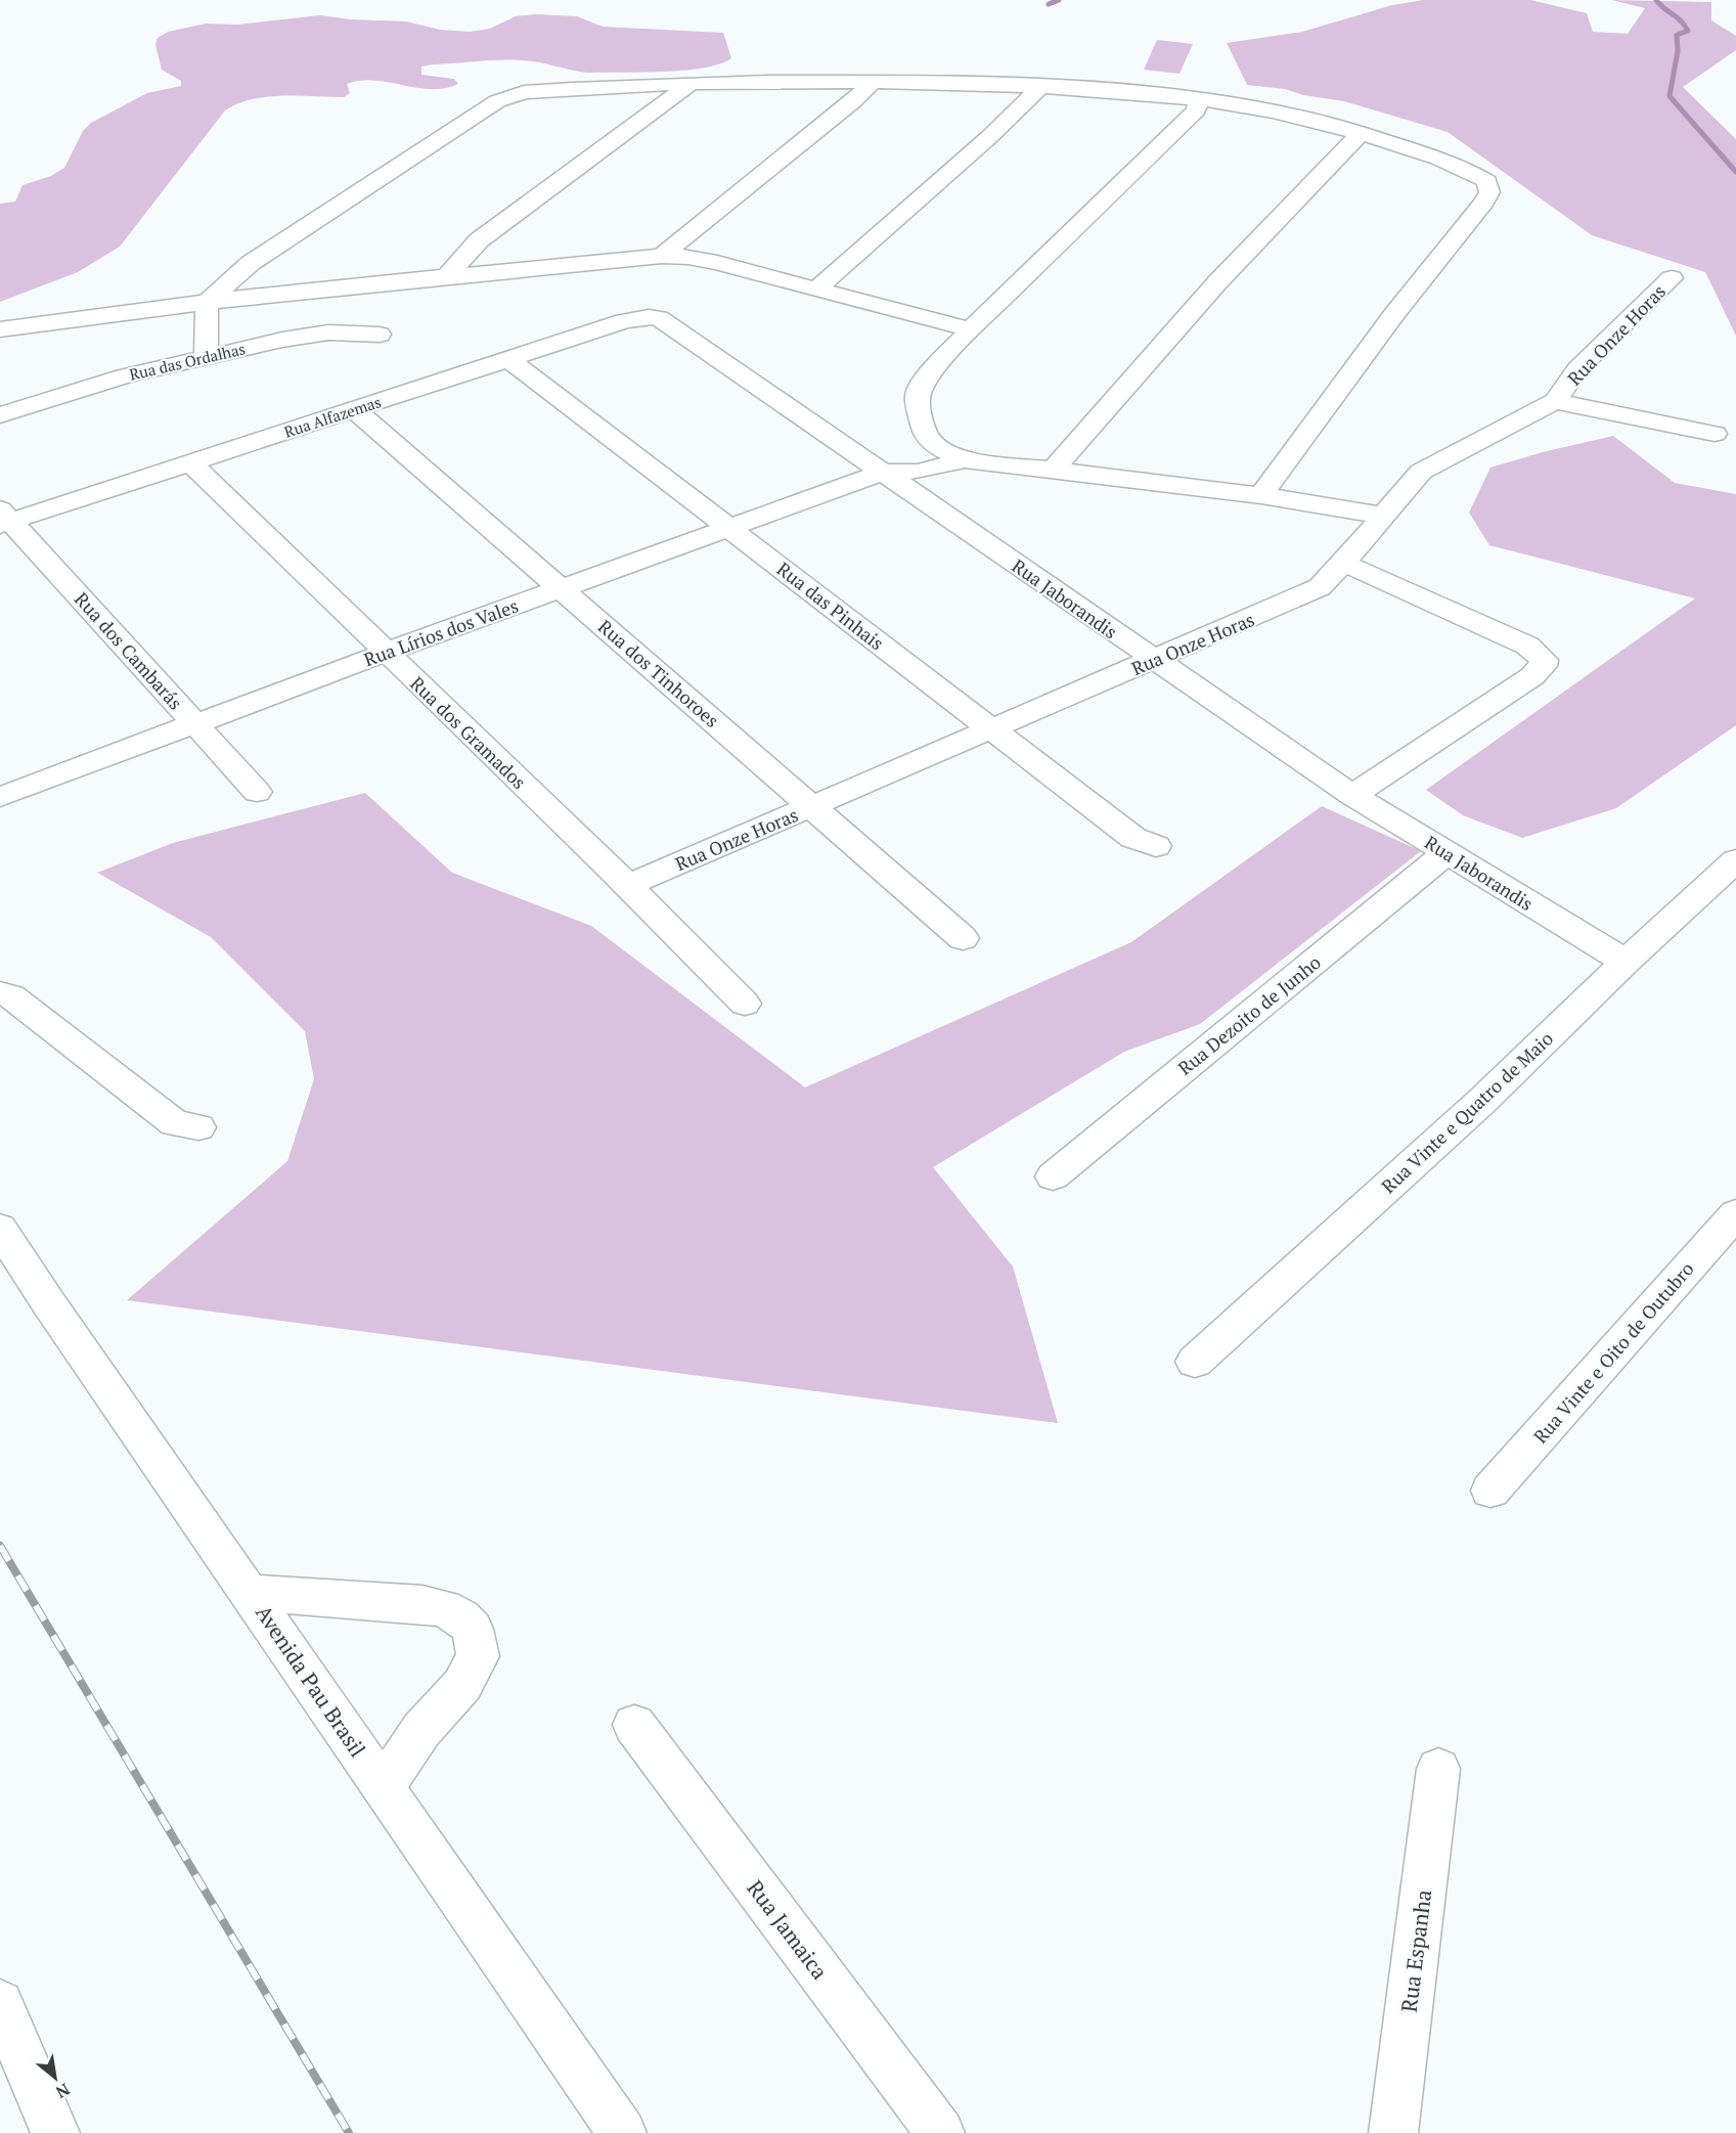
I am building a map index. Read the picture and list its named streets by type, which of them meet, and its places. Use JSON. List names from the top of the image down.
{
  "streets": {
    "street": [
      "Rua Onze Horas",
      "Rua das Ordalhas",
      "Rua Alfazemas",
      "Rua Jaborandis",
      "Rua das Pinhais",
      "Rua Lírios dos Vales",
      "Rua dos Cambarás",
      "Rua dos Tinhoroes",
      "Rua dos Gramados",
      "Rua Dezoito de Junho",
      "Rua Vinte e Quatro de Maio",
      "Rua Vinte e Oito de Outubro",
      "Avenida Pau Brasil",
      "Rua Jamaica",
      "Rua Espanha"
    ]
  },
  "crossings": [
    ["Rua Onze Horas", "Rua Jaborandis"],
    ["Rua Onze Horas", "Rua das Pinhais"],
    ["Rua Onze Horas", "Rua dos Tinhoroes"],
    ["Rua Onze Horas", "Rua dos Gramados"],
    ["Rua Alfazemas", "Rua Jaborandis"],
    ["Rua Alfazemas", "Rua das Pinhais"],
    ["Rua Alfazemas", "Rua Lírios dos Vales"],
    ["Rua Alfazemas", "Rua dos Cambarás"],
    ["Rua Alfazemas", "Rua dos Tinhoroes"],
    ["Rua Alfazemas", "Rua dos Gramados"],
    ["Rua Jaborandis", "Rua Lírios dos Vales"],
    ["Rua Jaborandis", "Rua Dezoito de Junho"],
    ["Rua Jaborandis", "Rua Vinte e Quatro de Maio"],
    ["Rua das Pinhais", "Rua Lírios dos Vales"],
    ["Rua Lírios dos Vales", "Rua dos Cambarás"],
    ["Rua Lírios dos Vales", "Rua dos Tinhoroes"],
    ["Rua Lírios dos Vales", "Rua dos Gramados"]
  ],
  "north": "bottom right"
}
